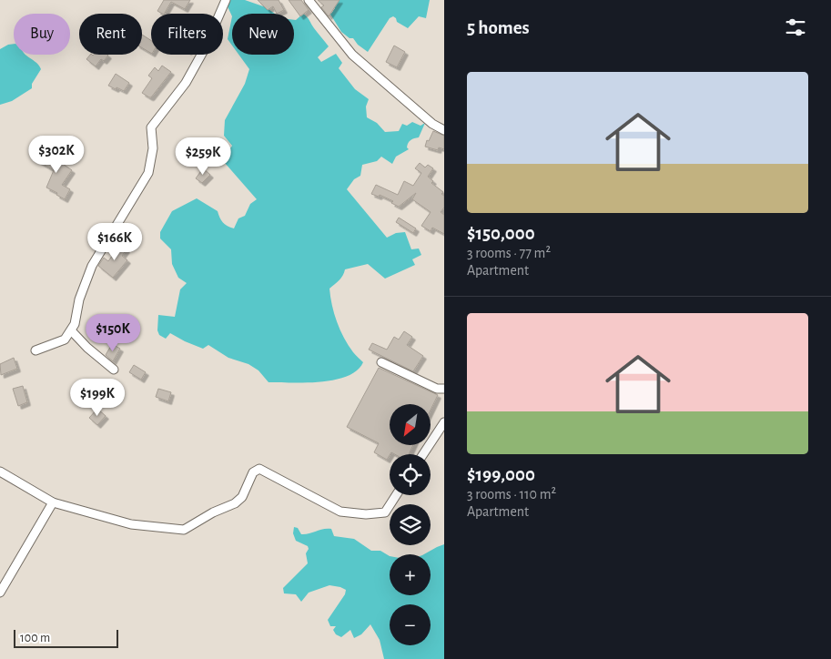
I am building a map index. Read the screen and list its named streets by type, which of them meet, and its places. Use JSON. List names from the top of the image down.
{
  "scale_bar": "100 m",
  "north": "bottom left",
  "page": {
    "heading": "5 homes",
    "chip": [
      "Buy",
      "Rent",
      "Filters",
      "New"
    ],
    "list": [
      {
        "name": "$150,000",
        "note": "3 rooms · 77 m² · Apartment"
      },
      {
        "name": "$199,000",
        "note": "3 rooms · 110 m² · Apartment"
      }
    ],
    "price": [
      "$302K",
      "$259K",
      "$166K",
      "$150K",
      "$199K"
    ],
    "map_buttons": ["+", "−"],
    "scale": "100 m"
  }
}
